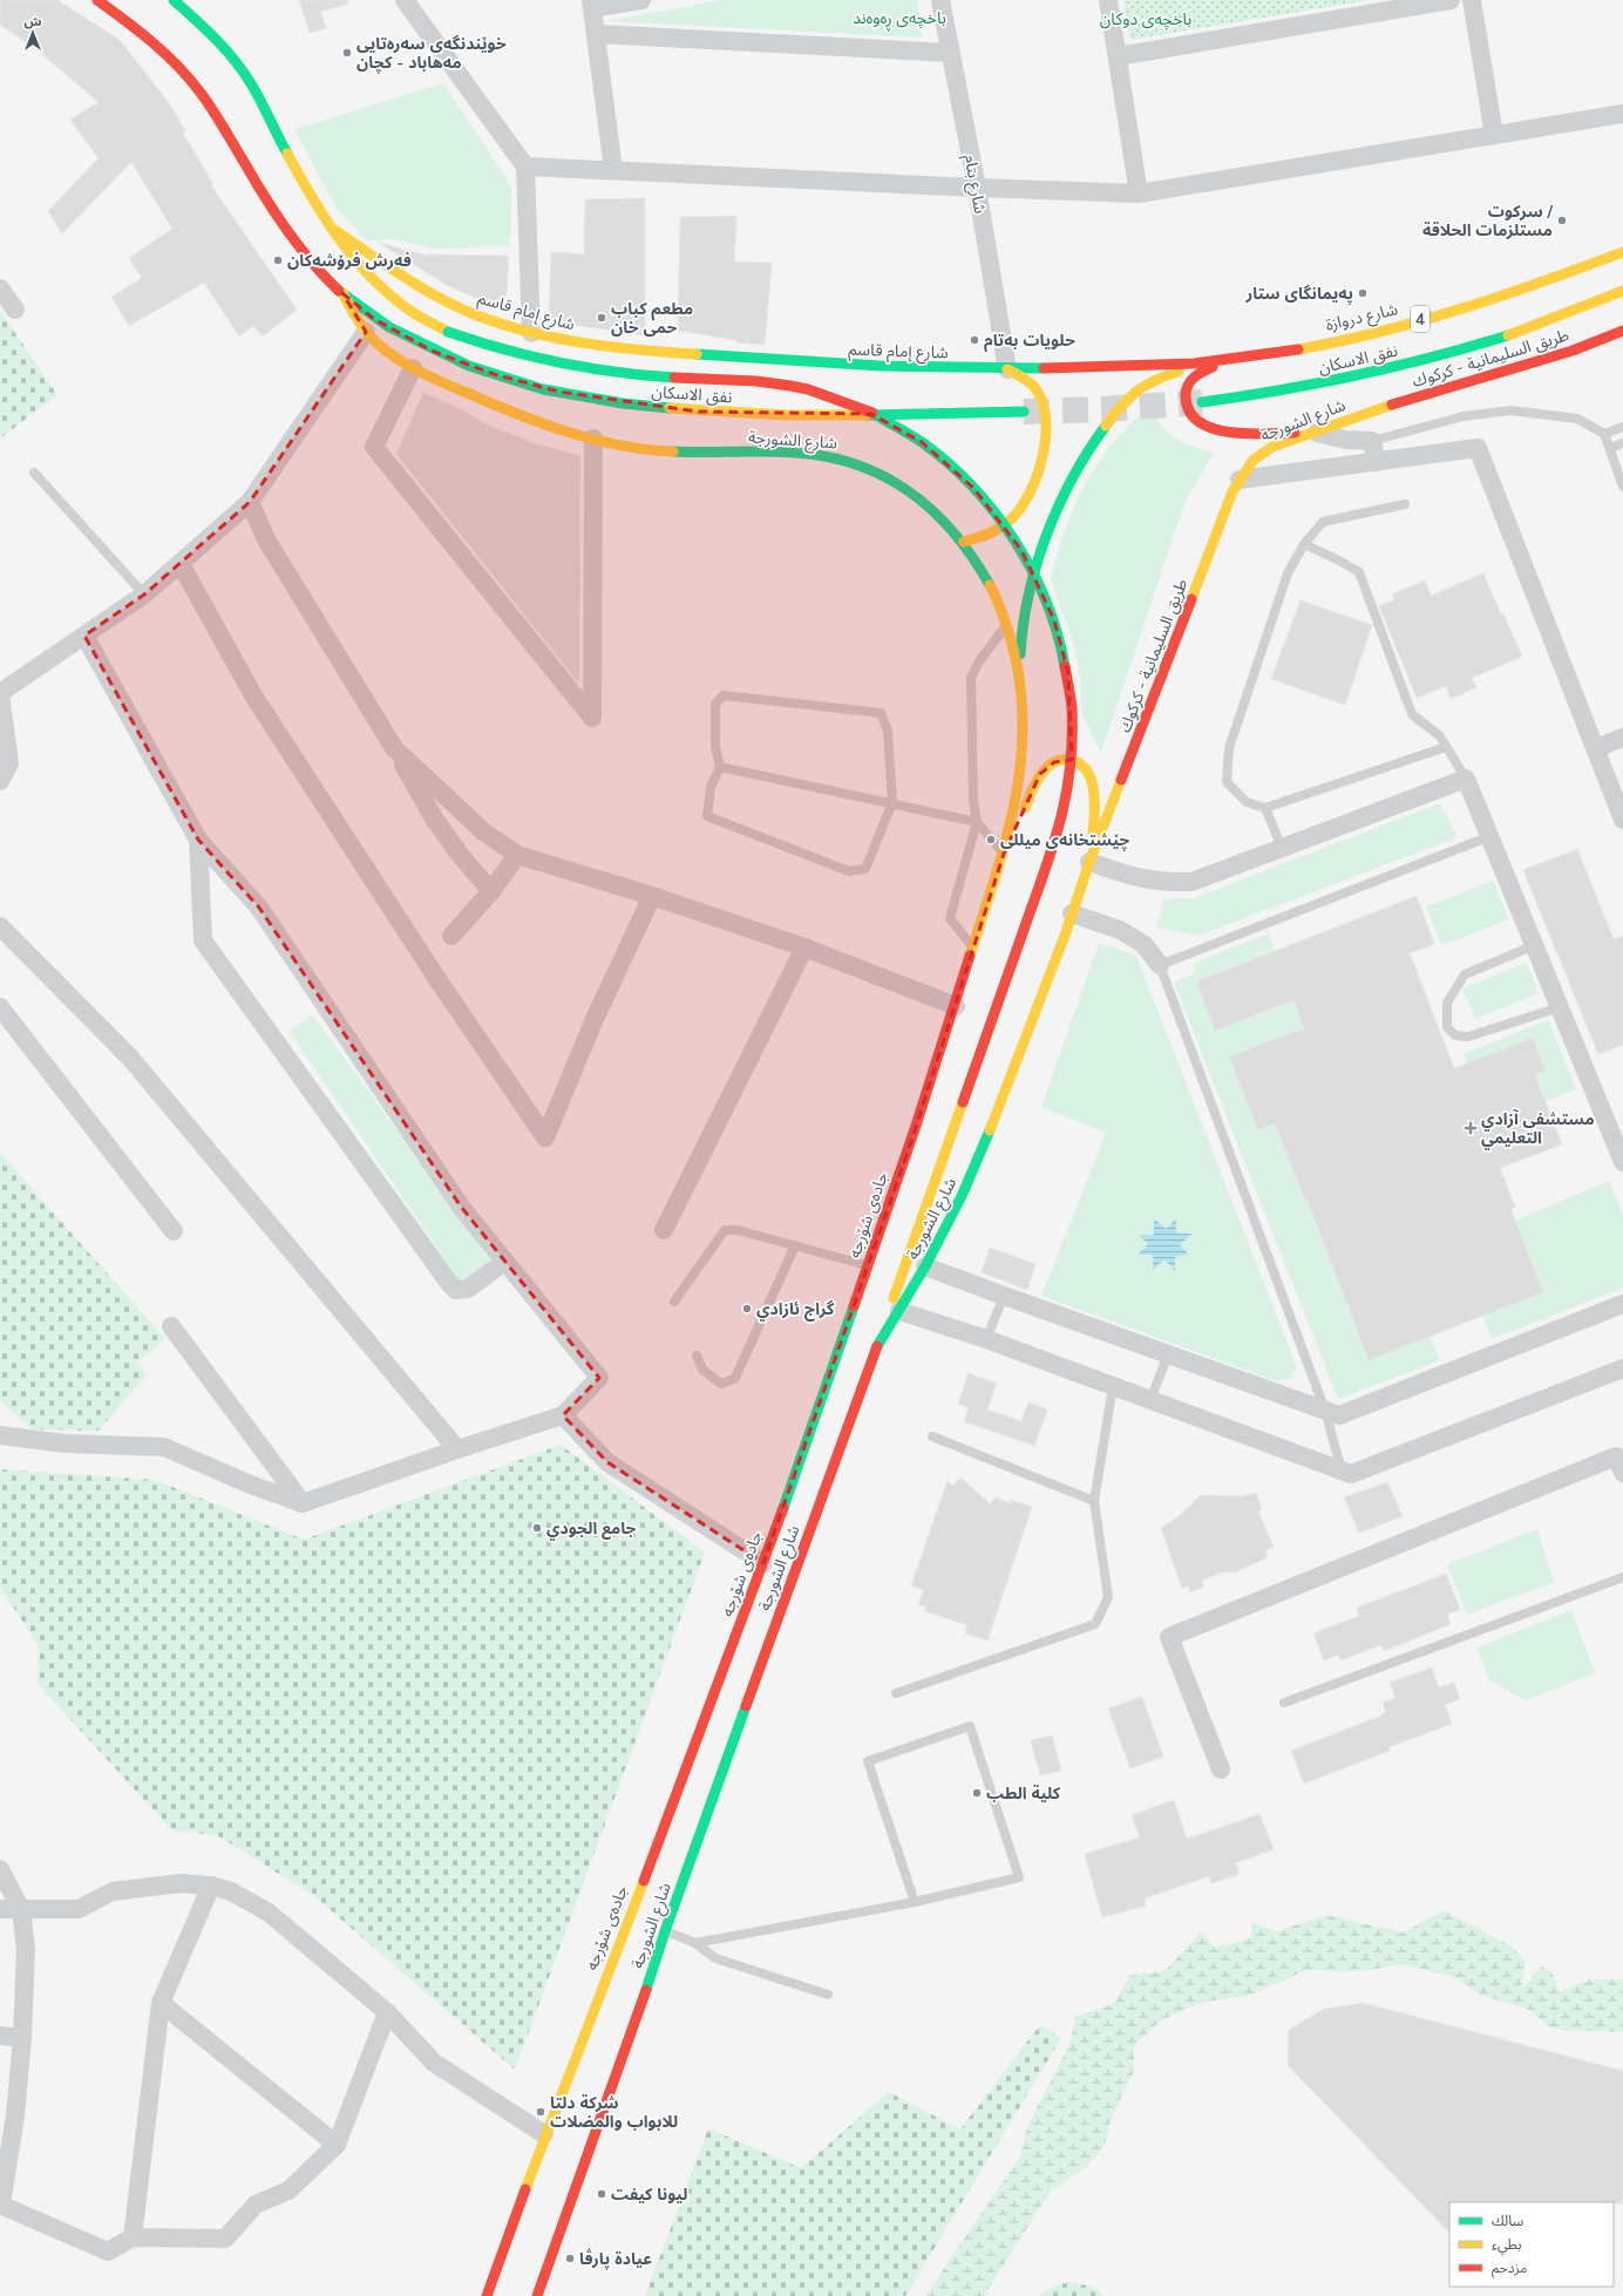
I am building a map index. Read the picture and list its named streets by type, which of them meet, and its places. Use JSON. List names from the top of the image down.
{
  "streets": {
    "main road": [
      "شارع إمام قاسم",
      "شارع دروازة",
      "4",
      "طريق السليمانية - كركوك",
      "نفق الاسكان",
      "شارع الشورجة",
      "جادەی شۆرجە"
    ],
    "street": ["شارع بتام"]
  },
  "crossings": [
    ["شارع بتام", "شارع إمام قاسم"],
    ["شارع إمام قاسم", "شارع دروازة"],
    ["طريق السليمانية - كركوك", "شارع الشورجة"],
    ["نفق الاسكان", "شارع الشورجة"],
    ["شارع الشورجة", "جادەی شۆرجە"]
  ],
  "parks": ["باخچەی ڕەوەند", "باخچەی دوکان"],
  "places": {
    "other": [
      "خوێندنگەی سەرەتایی مەهاباد - کچان",
      "سركوت / مستلزمات الحلاقة",
      "فەرش فرۆشەکان",
      "پەیمانگای ستار",
      "مطعم كباب حمى خان",
      "حلویات بەتام",
      "چێشتخانەی میللی",
      "گراج ئازادي",
      "جامع الجودي",
      "كلية الطب",
      "شركة دلتا للابواب والمضلات",
      "ليونا كيفت",
      "عيادة پارڤا"
    ],
    "health": ["مستشفى آزادي التعليمي"]
  },
  "legend": ["سالك", "بطيء", "مزدحم"],
  "north": "top"
}
